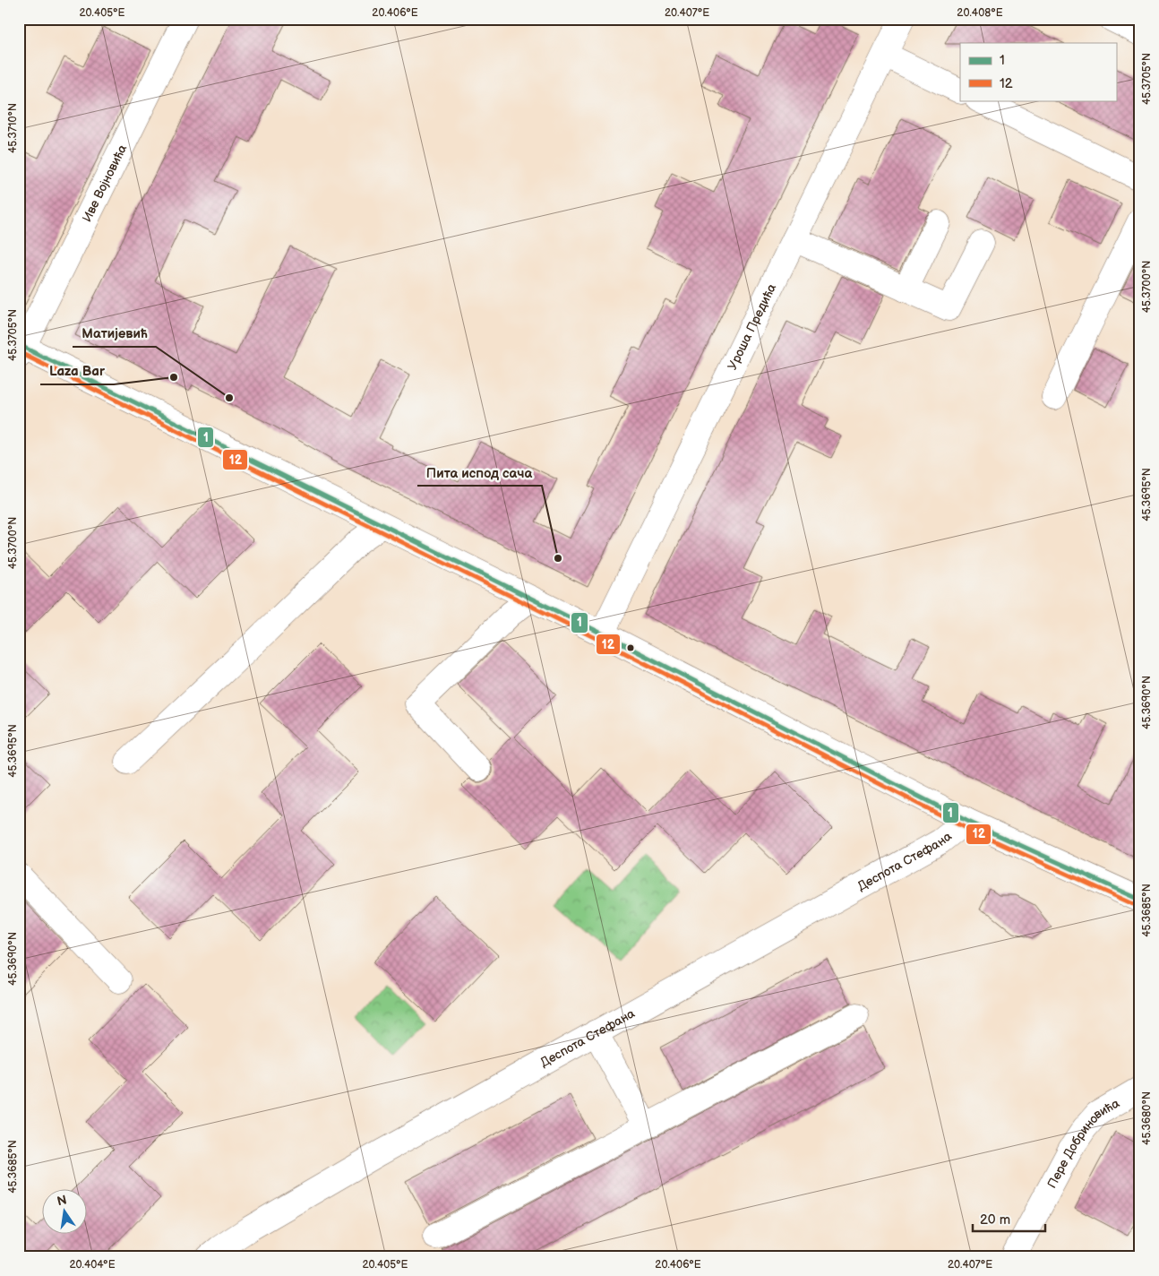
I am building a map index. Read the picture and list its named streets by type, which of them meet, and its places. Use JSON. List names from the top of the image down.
{
  "streets": {
    "street": [
      "Иве Војновића",
      "Уроша Предића",
      "Деспота Стефана",
      "Пере Добриновића"
    ]
  },
  "places": ["Laza Bar", "Матијевић", "Пита испод сача"],
  "lines": ["transit line 1", "transit line 12"],
  "legend": ["1", "12"],
  "scale_bar": "20 m",
  "north": "top",
  "coordinates": [
    "20.405°E",
    "20.406°E",
    "20.407°E",
    "20.408°E",
    "45.3705°N",
    "45.3710°N",
    "45.3700°N",
    "45.3695°N",
    "45.3690°N",
    "45.3685°N",
    "45.3680°N",
    "20.404°E"
  ]
}
